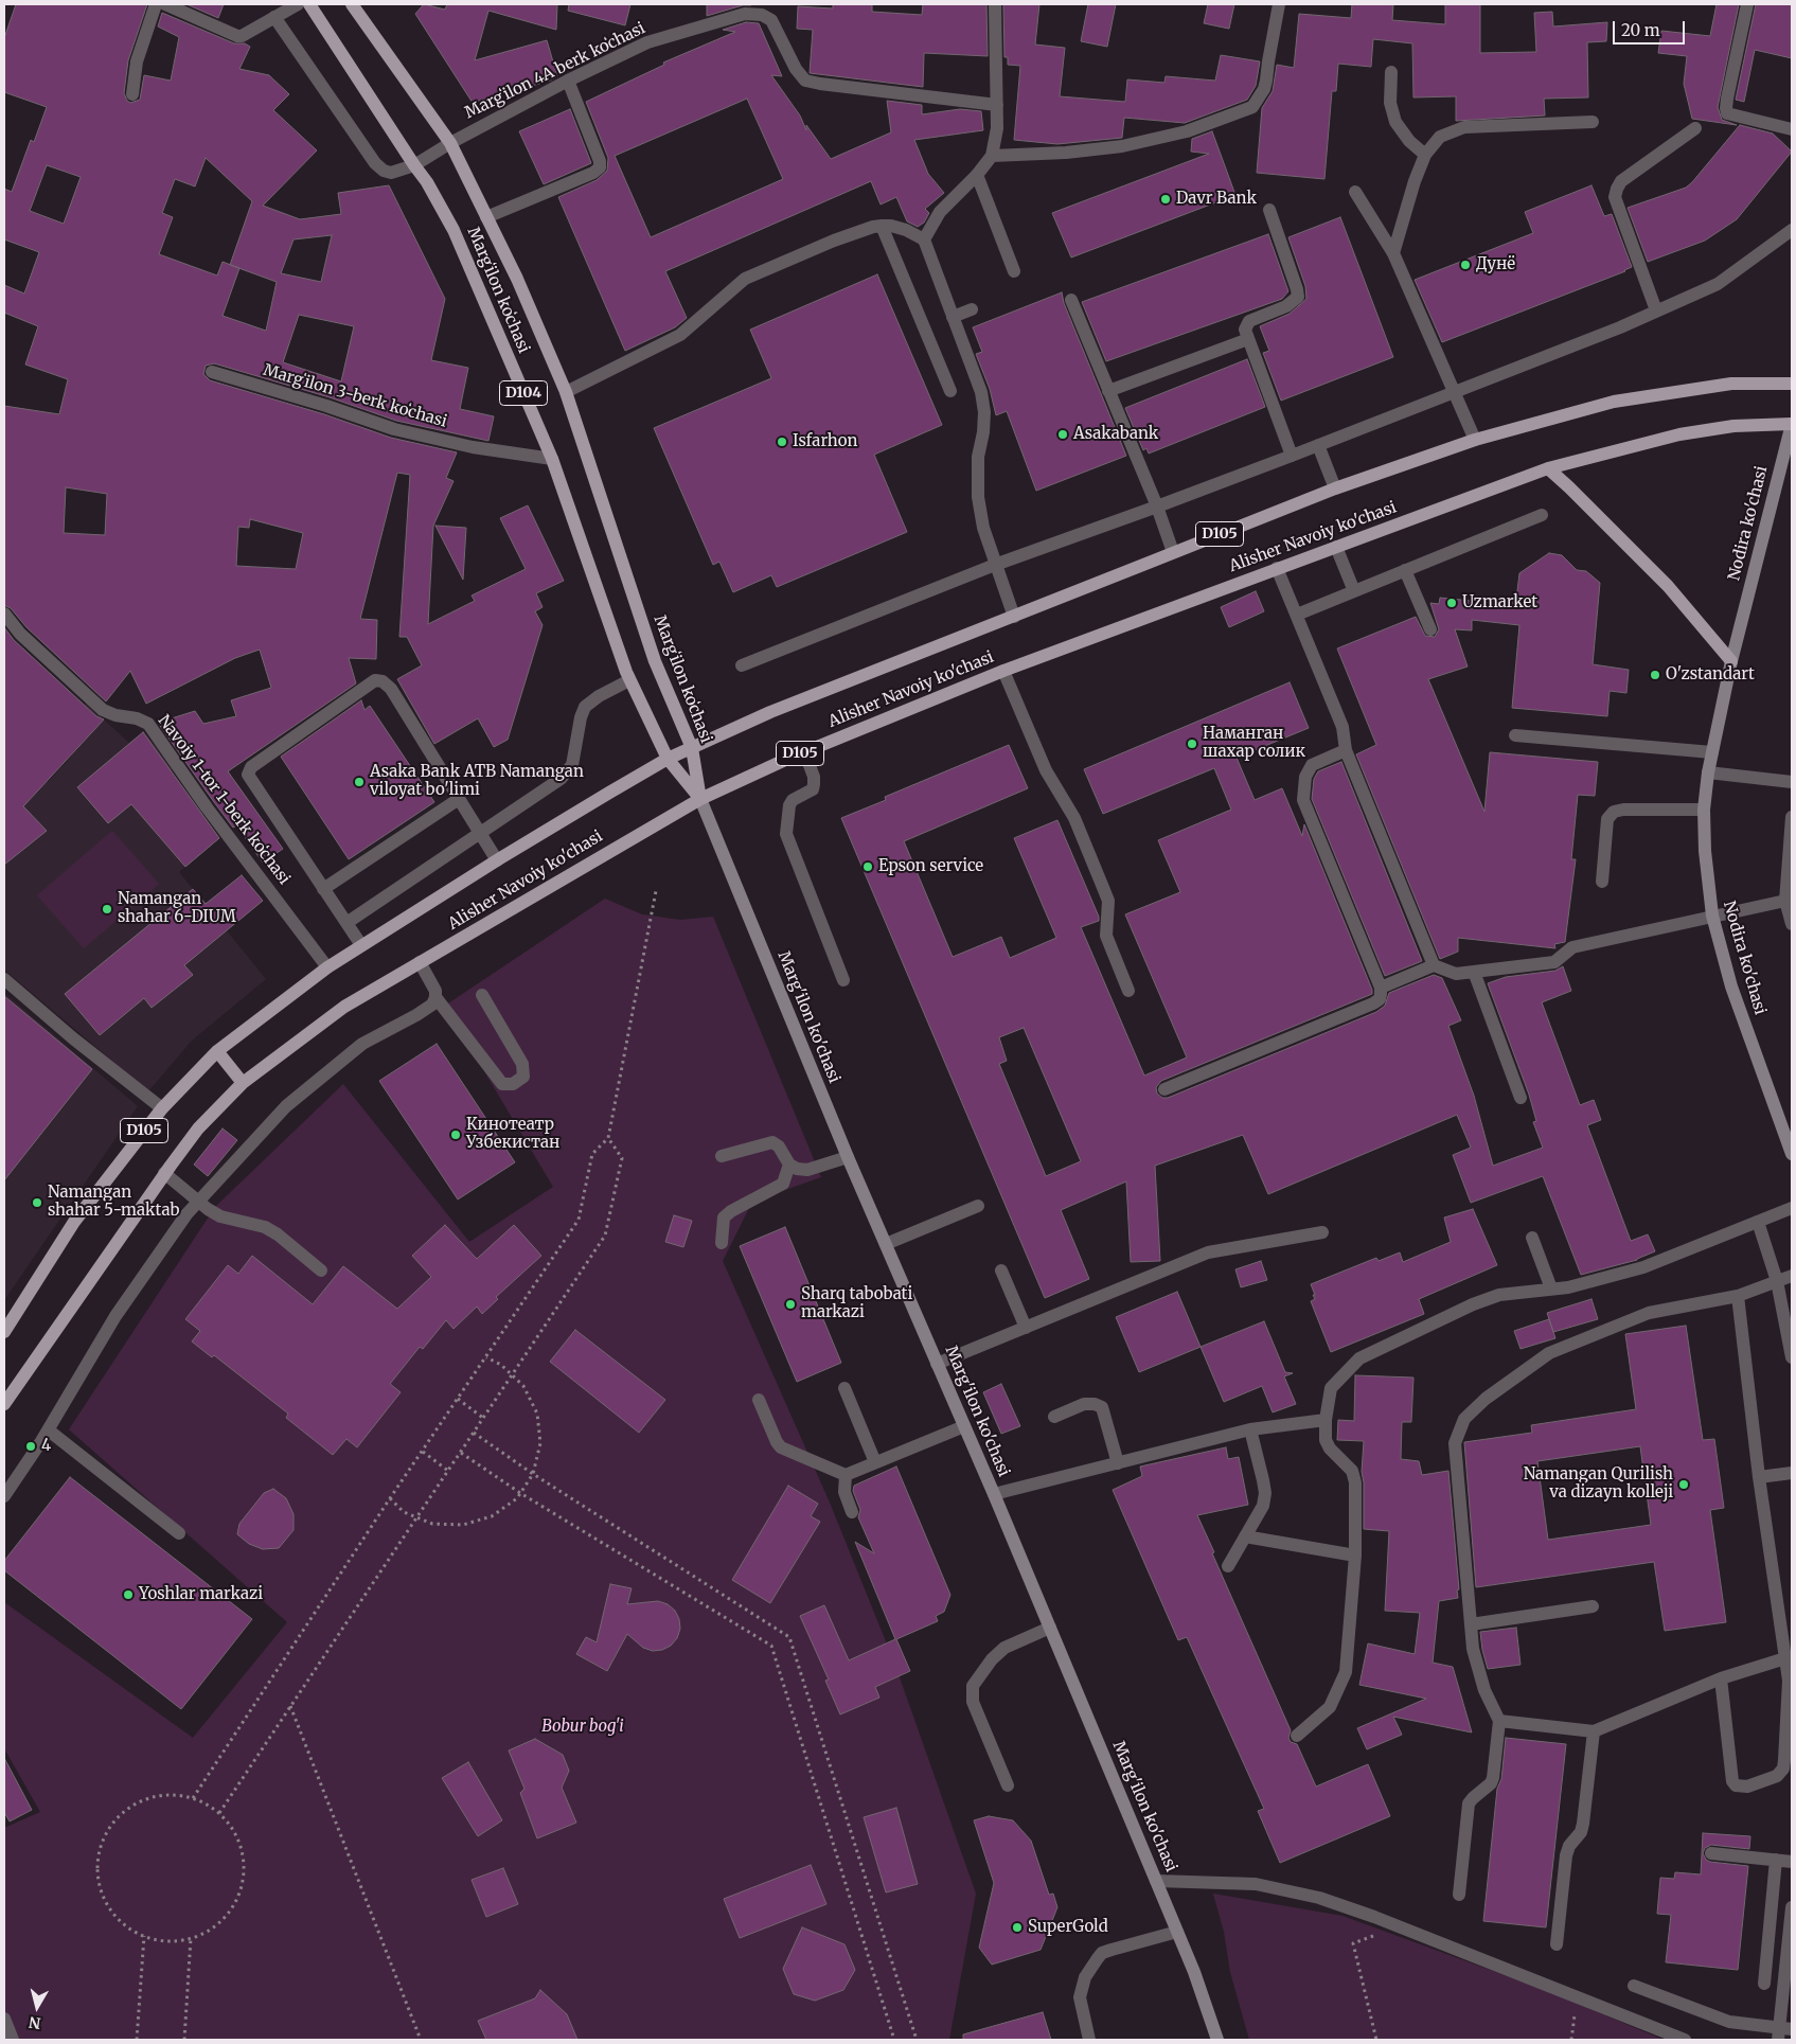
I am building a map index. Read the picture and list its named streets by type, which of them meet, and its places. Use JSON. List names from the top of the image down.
{
  "streets": {
    "main road": [
      "Margʻilon koʻchasi",
      "D104",
      "Nodira ko'chasi",
      "D105",
      "Alisher Navoiy ko'chasi",
      "Marg'ilon ko'chasi"
    ],
    "street": ["Margʻilon 4А berk koʻchasi", "Margʻilon 3-berk koʻchasi", "Navoiy 1-tor 1-berk koʻchasi"]
  },
  "crossings": [
    ["Margʻilon 4А berk koʻchasi", "Margʻilon koʻchasi"],
    ["Margʻilon koʻchasi", "Margʻilon 3-berk koʻchasi"],
    ["Margʻilon koʻchasi", "D105"],
    ["Margʻilon koʻchasi", "Alisher Navoiy ko'chasi"],
    ["Margʻilon koʻchasi", "Marg'ilon ko'chasi"],
    ["Nodira ko'chasi", "Alisher Navoiy ko'chasi"],
    ["D105", "Navoiy 1-tor 1-berk koʻchasi"],
    ["Alisher Navoiy ko'chasi", "Marg'ilon ko'chasi"]
  ],
  "parks": ["Bobur bog'i"],
  "places": [
    "Davr Bank",
    "Дунё",
    "Asakabank",
    "Isfarhon",
    "Uzmarket",
    "O'zstandart",
    "Наманган шахар солик",
    "Asaka Bank ATB Namangan viloyat bo'limi",
    "Epson service",
    "Namangan shahar 6-DIUM",
    "Кинотеатр Узбекистан",
    "Namangan shahar 5-maktab",
    "Sharq tabobati markazi",
    "4",
    "Namangan Qurilish va dizayn kolleji",
    "Yoshlar markazi",
    "SuperGold"
  ],
  "scale_bar": "20 m",
  "north": "bottom"
}
